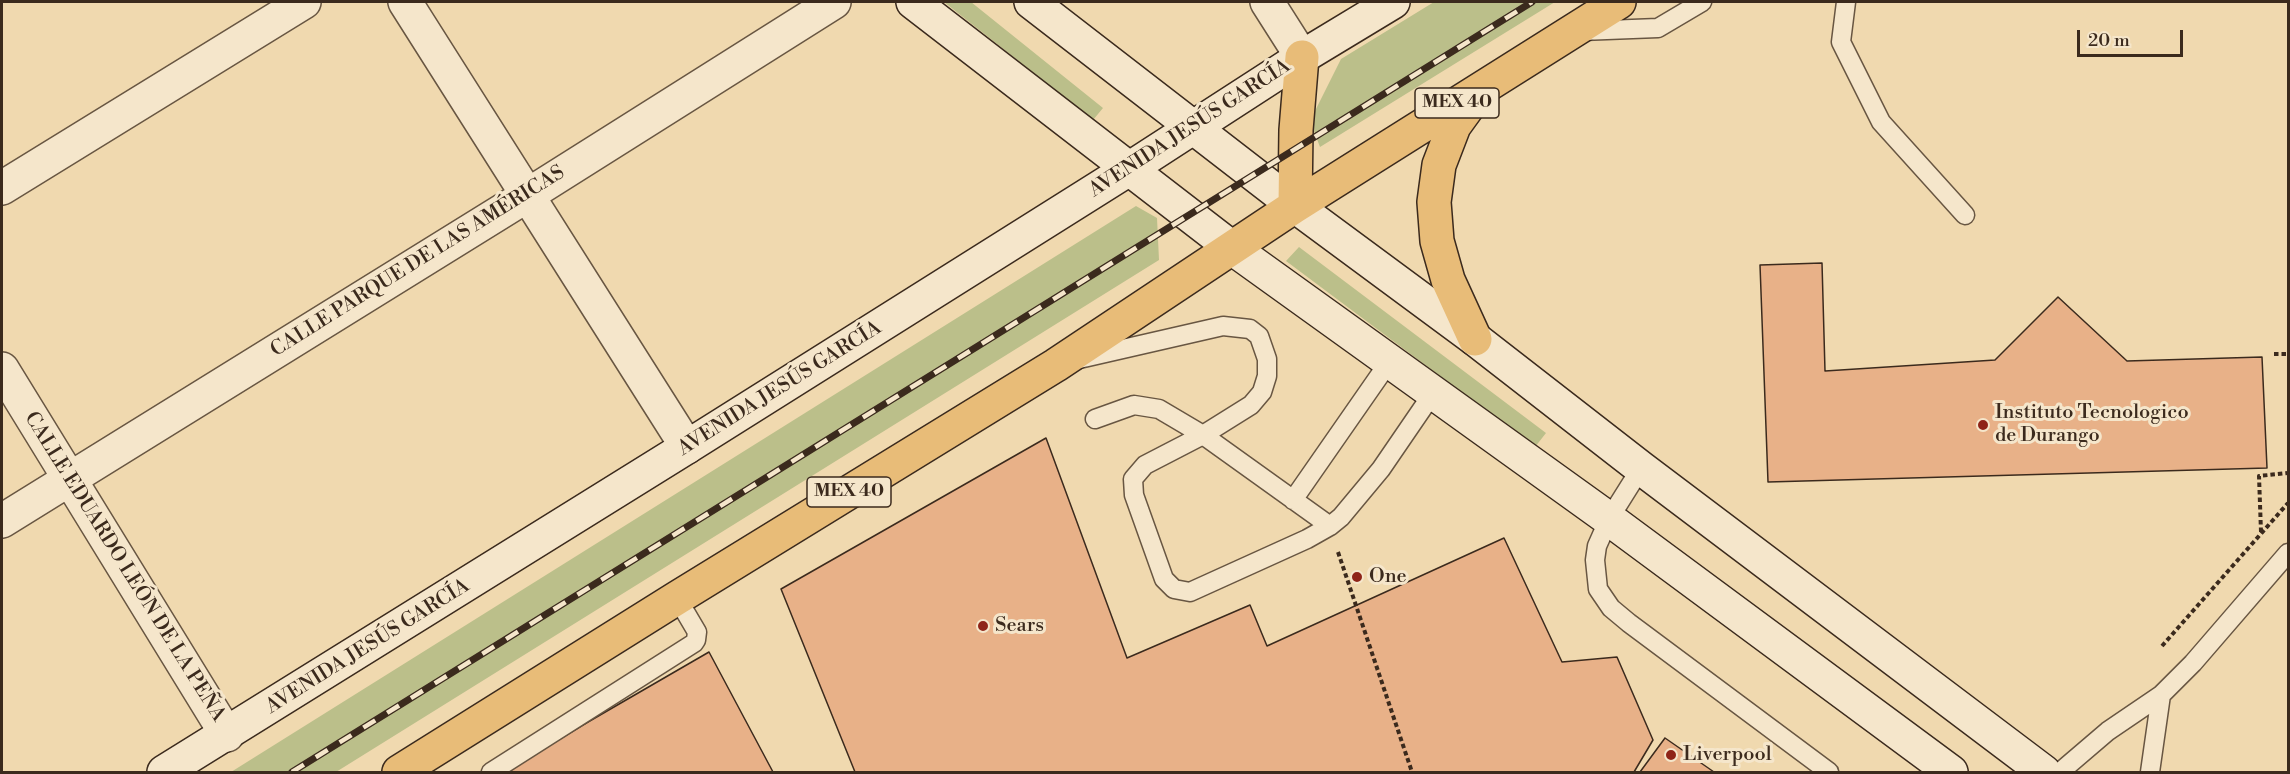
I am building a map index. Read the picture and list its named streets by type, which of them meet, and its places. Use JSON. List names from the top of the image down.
{
  "streets": {
    "main road": ["MEX 40"],
    "street": ["AVENIDA JESÚS GARCÍA", "CALLE PARQUE DE LAS AMÉRICAS", "CALLE EDUARDO LEÓN DE LA PEÑA"]
  },
  "crossings": [
    ["AVENIDA JESÚS GARCÍA", "CALLE EDUARDO LEÓN DE LA PEÑA"],
    ["CALLE PARQUE DE LAS AMÉRICAS", "CALLE EDUARDO LEÓN DE LA PEÑA"]
  ],
  "places": [
    "Instituto Tecnologico de Durango",
    "One",
    "Sears",
    "Liverpool"
  ],
  "scale_bar": "20 m"
}
